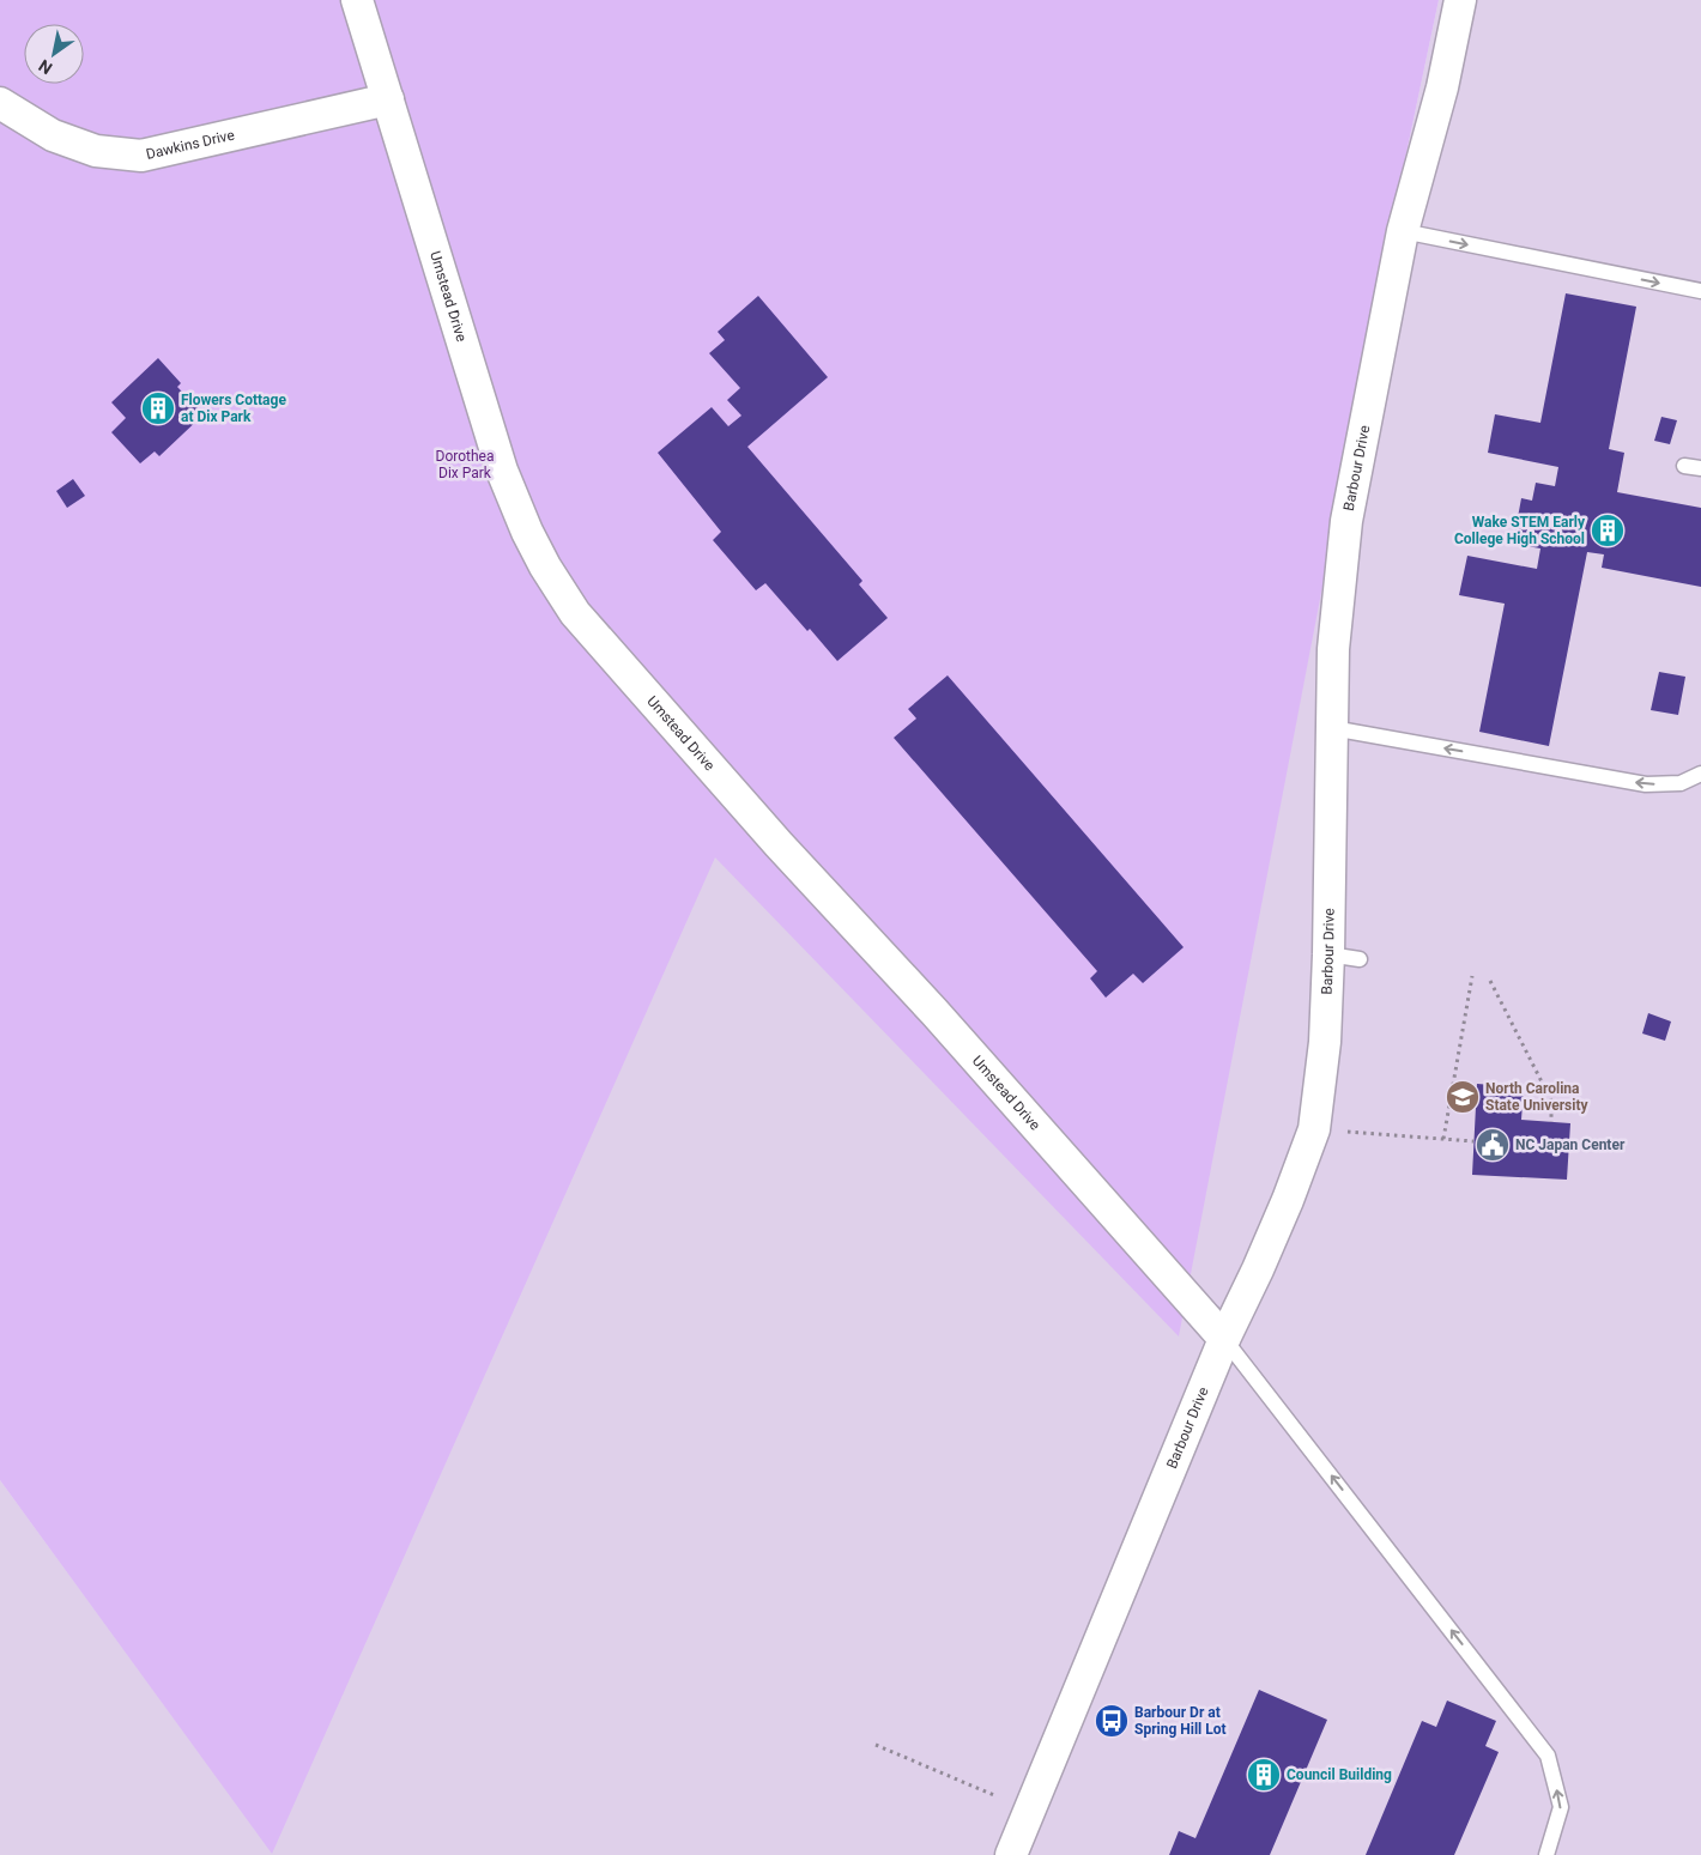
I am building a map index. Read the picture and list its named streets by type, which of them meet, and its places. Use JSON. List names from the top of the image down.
{
  "streets": {
    "street": ["Dawkins Drive", "Umstead Drive", "Barbour Drive"]
  },
  "crossings": [
    ["Dawkins Drive", "Umstead Drive"],
    ["Umstead Drive", "Barbour Drive"]
  ],
  "parks": ["Dorothea Dix Park"],
  "places": {
    "building": ["Flowers Cottage at Dix Park", "Wake STEM Early College High School", "Council Building"],
    "school or university": ["North Carolina State University"],
    "public building": ["NC Japan Center"],
    "bus stop": ["Barbour Dr at Spring Hill Lot"]
  },
  "north": "bottom left"
}
